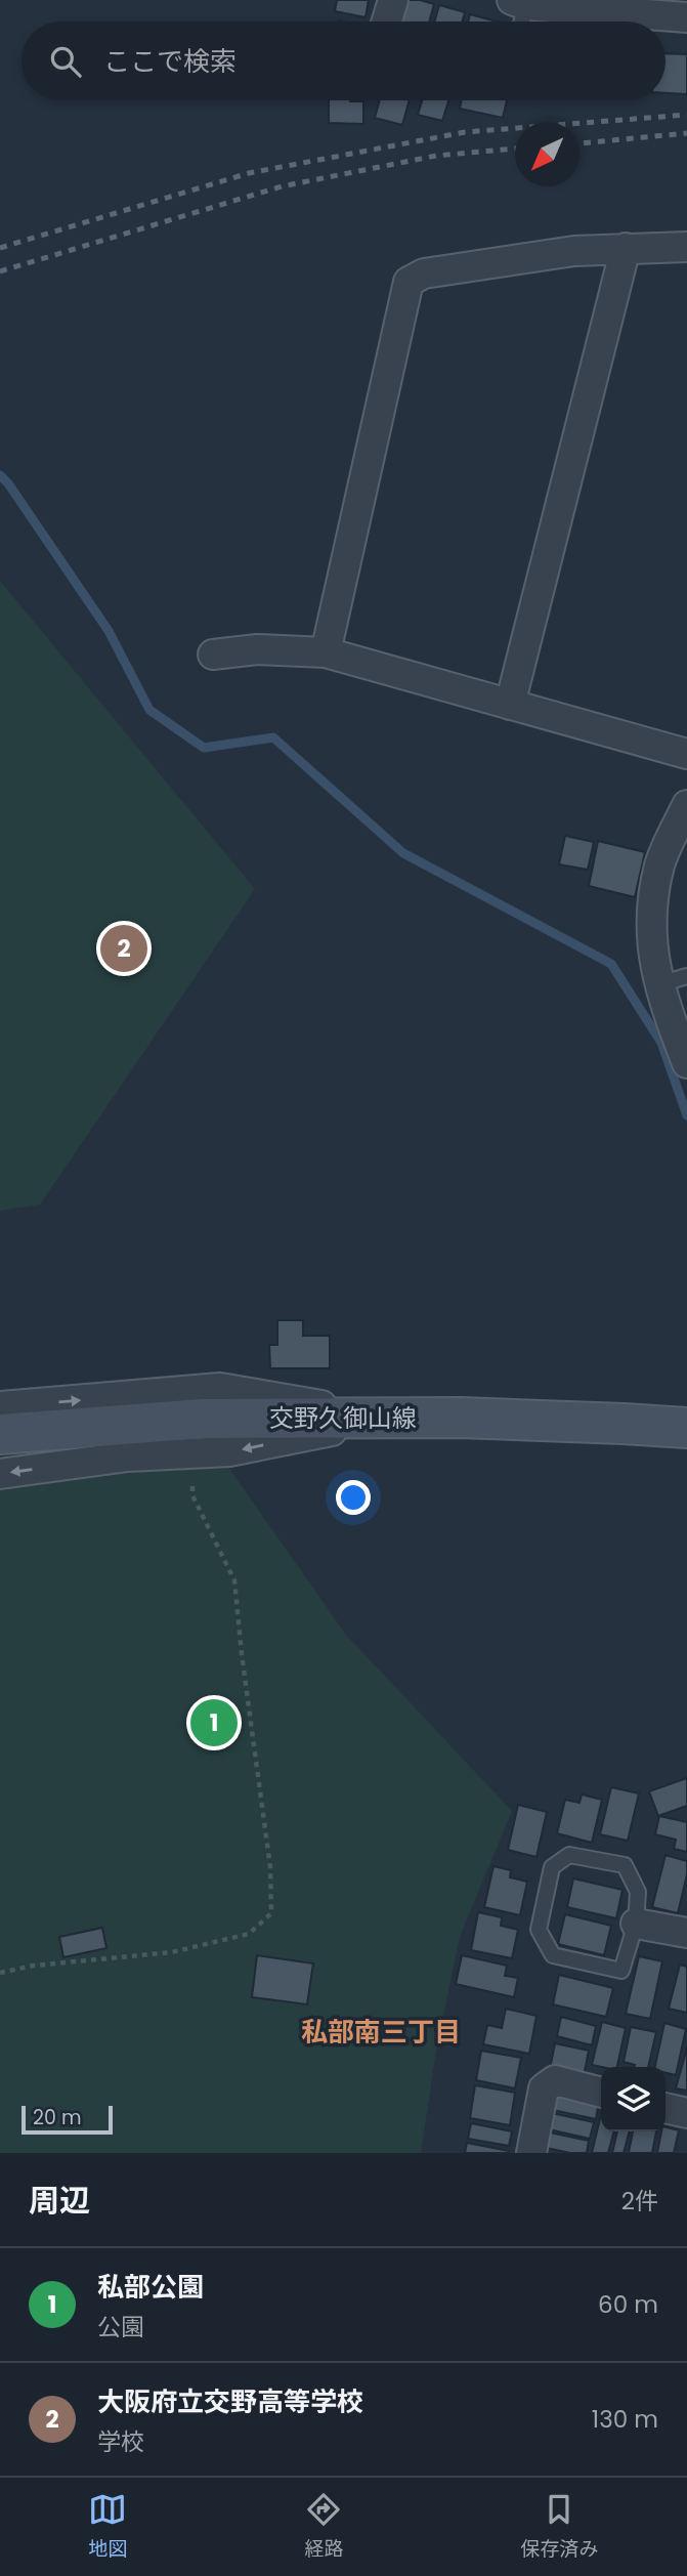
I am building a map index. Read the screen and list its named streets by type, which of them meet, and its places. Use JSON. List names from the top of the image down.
{
  "streets": {
    "main road": ["交野久御山線"]
  },
  "districts": ["私部南三丁目"],
  "scale_bar": "20 m",
  "north": "bottom left",
  "page": {
    "search": "ここで検索",
    "pins": ["2", "1"],
    "scale": "20 m",
    "heading": ["周辺", "2件"],
    "list": [
      {
        "mark": "1",
        "name": "私部公園",
        "note": "公園",
        "value": "60 m"
      },
      {
        "mark": "2",
        "name": "大阪府立交野高等学校",
        "note": "学校",
        "value": "130 m"
      }
    ],
    "nav": ["地図", "経路", "保存済み"]
  }
}
